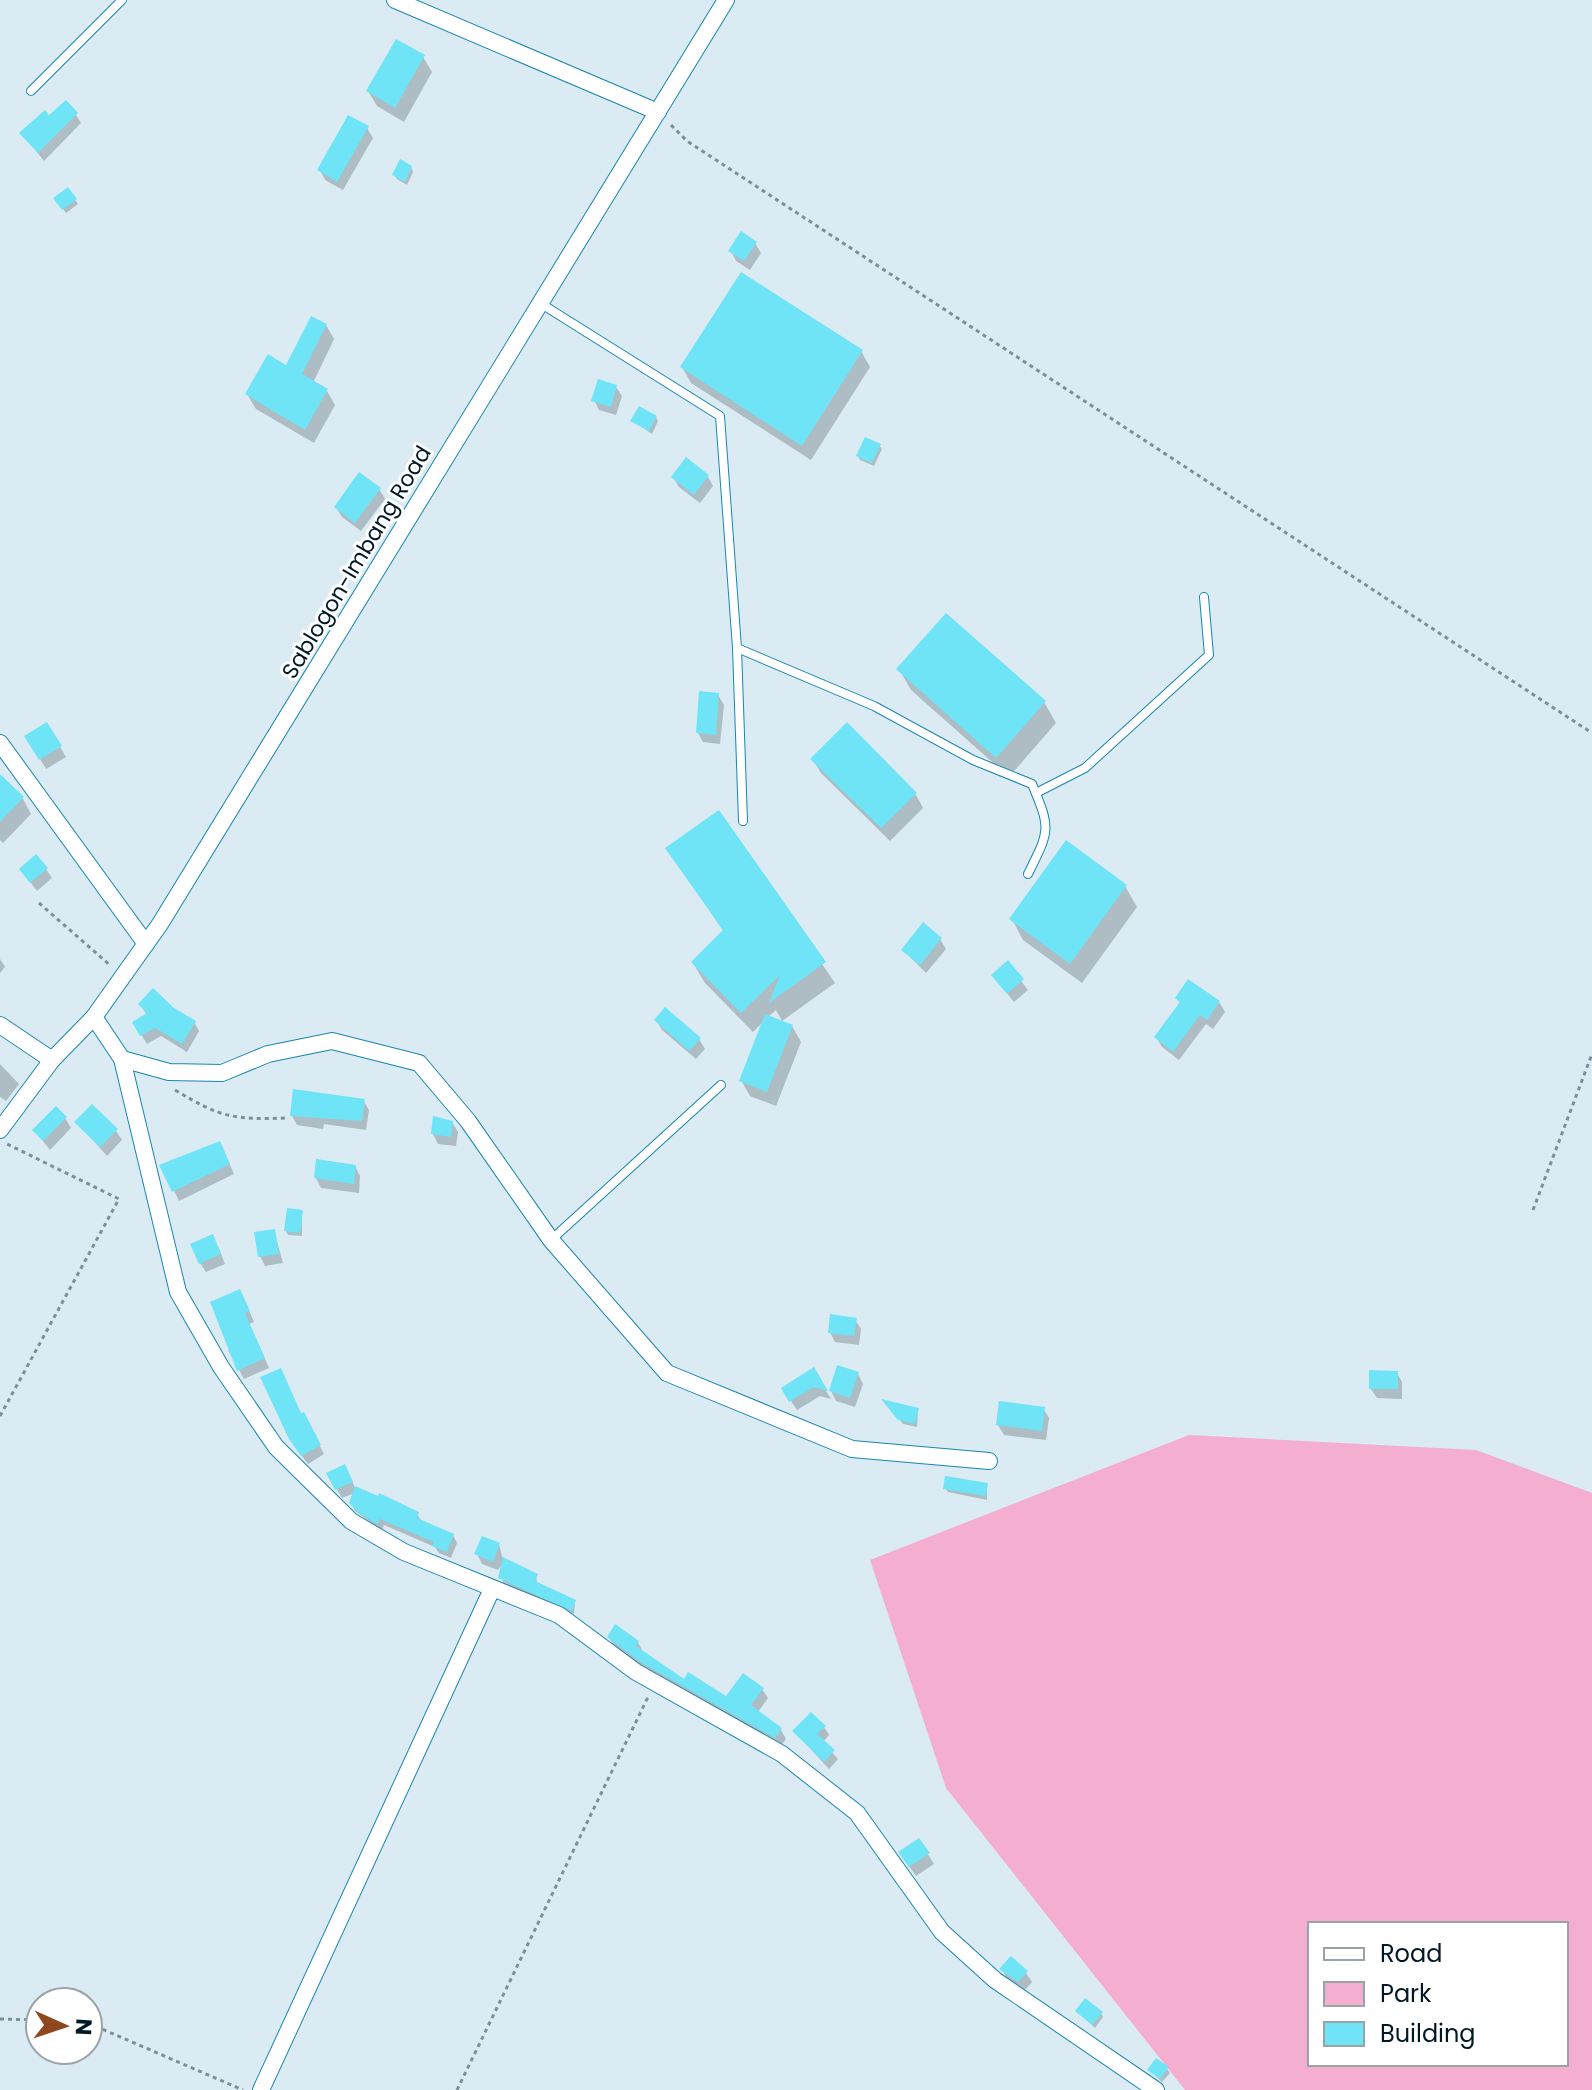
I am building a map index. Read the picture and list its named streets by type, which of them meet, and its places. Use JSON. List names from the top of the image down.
{
  "streets": {
    "street": ["Sablogon-Imbang Road"]
  },
  "legend": ["Road", "Park", "Building"],
  "north": "right"
}
